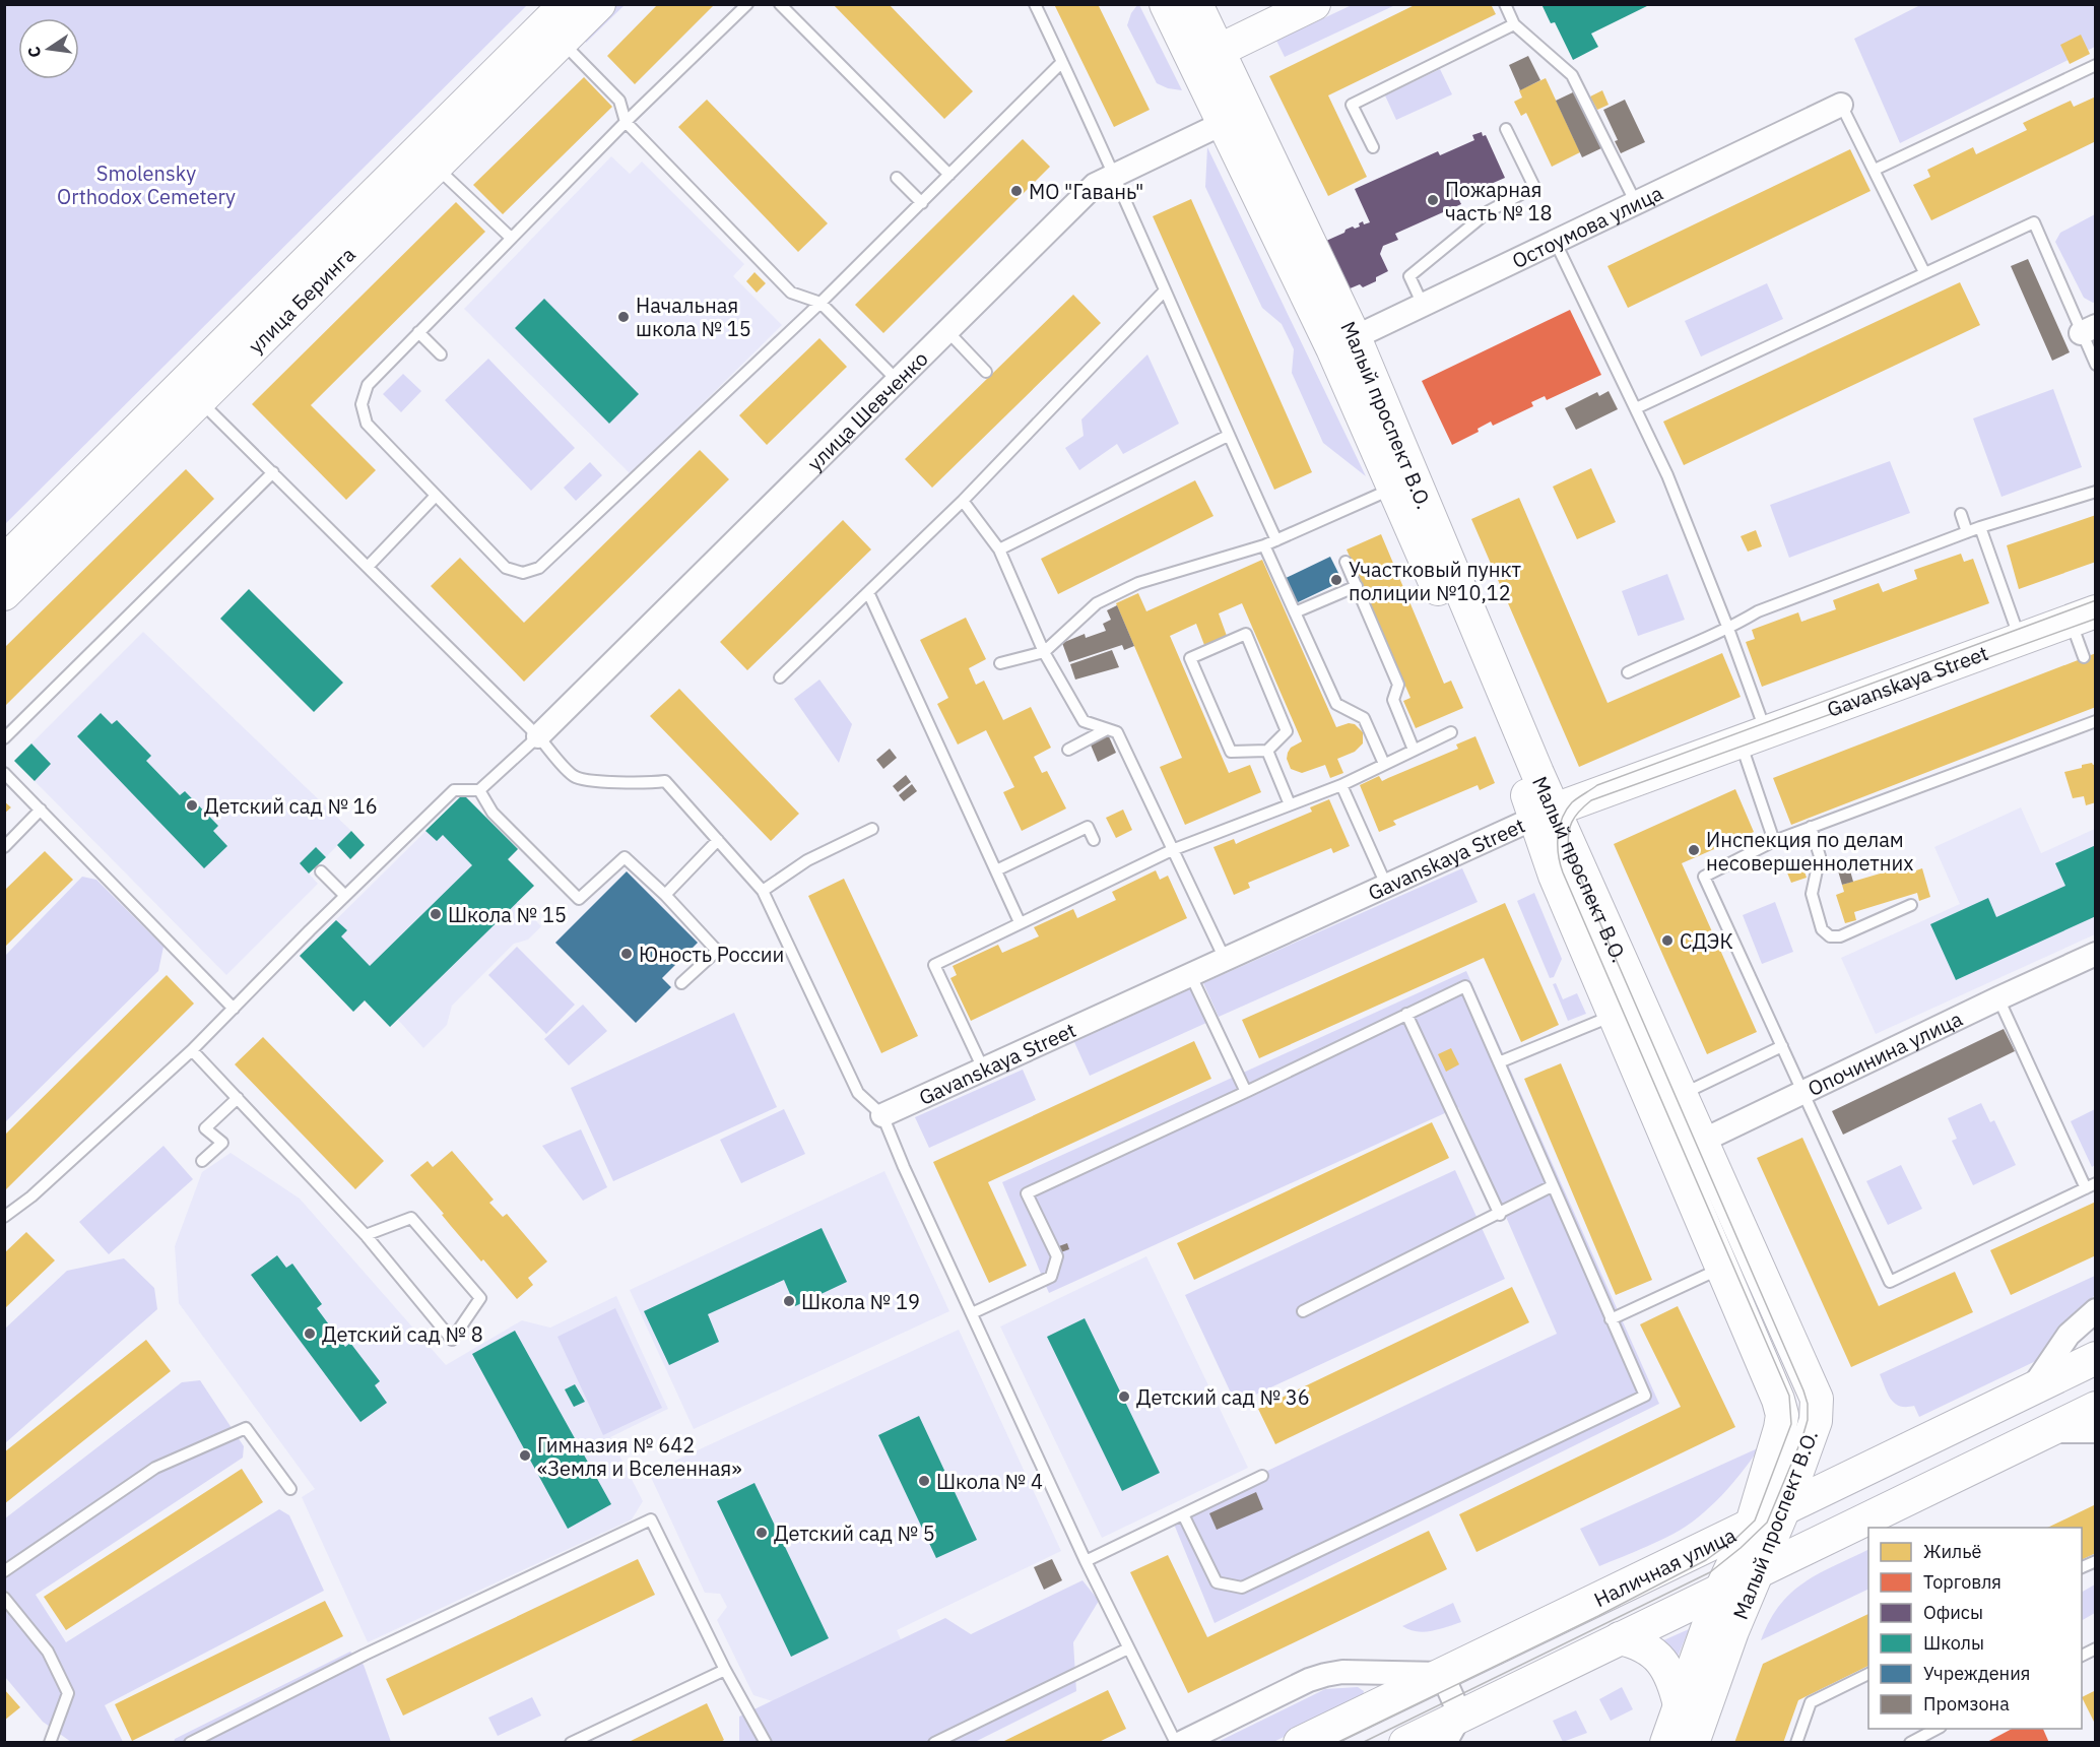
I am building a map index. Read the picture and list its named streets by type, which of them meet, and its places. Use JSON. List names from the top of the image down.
{
  "streets": {
    "main road": [
      "улица Беринга",
      "Малый проспект В.О.",
      "Gavanskaya Street",
      "Наличная улица"
    ],
    "street": ["Остоумова улица", "улица Шевченко", "Опочинина улица"]
  },
  "crossings": [
    ["Остоумова улица", "Малый проспект В.О."],
    ["улица Шевченко", "Малый проспект В.О."],
    ["Малый проспект В.О.", "Gavanskaya Street"],
    ["Малый проспект В.О.", "Опочинина улица"],
    ["Малый проспект В.О.", "Наличная улица"]
  ],
  "parks": ["Smolensky Orthodox Cemetery"],
  "places": [
    "МО \"Гавань\"",
    "Пожарная часть № 18",
    "Начальная школа № 15",
    "Участковый пункт полиции №10,12",
    "Детский сад № 16",
    "Инспекция по делам несовершеннолетних",
    "Школа № 15",
    "СДЭК",
    "Юность России",
    "Школа № 19",
    "Детский сад № 8",
    "Детский сад № 36",
    "Гимназия № 642 «Земля и Вселенная»",
    "Школа № 4",
    "Детский сад № 5"
  ],
  "legend": [
    "Жильё",
    "Торговля",
    "Офисы",
    "Школы",
    "Учреждения",
    "Промзона"
  ],
  "north": "left"
}
